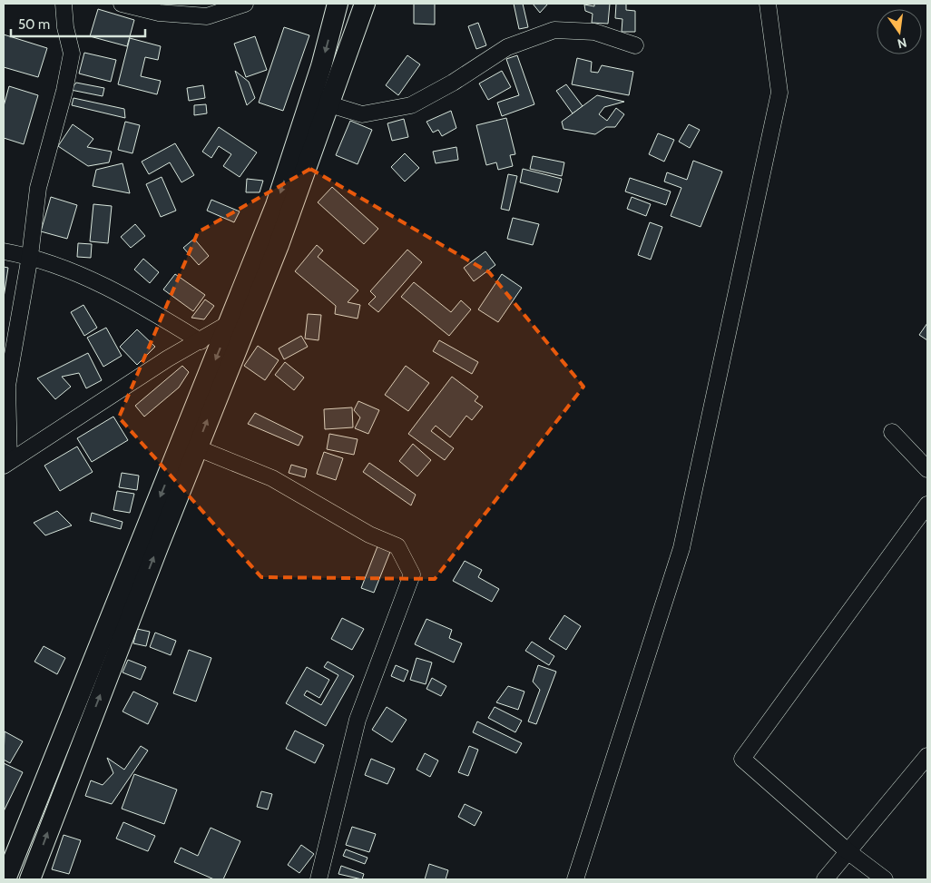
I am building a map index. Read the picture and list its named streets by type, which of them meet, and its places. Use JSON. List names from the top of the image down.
{
  "scale_bar": "50 m",
  "north": "bottom"
}
